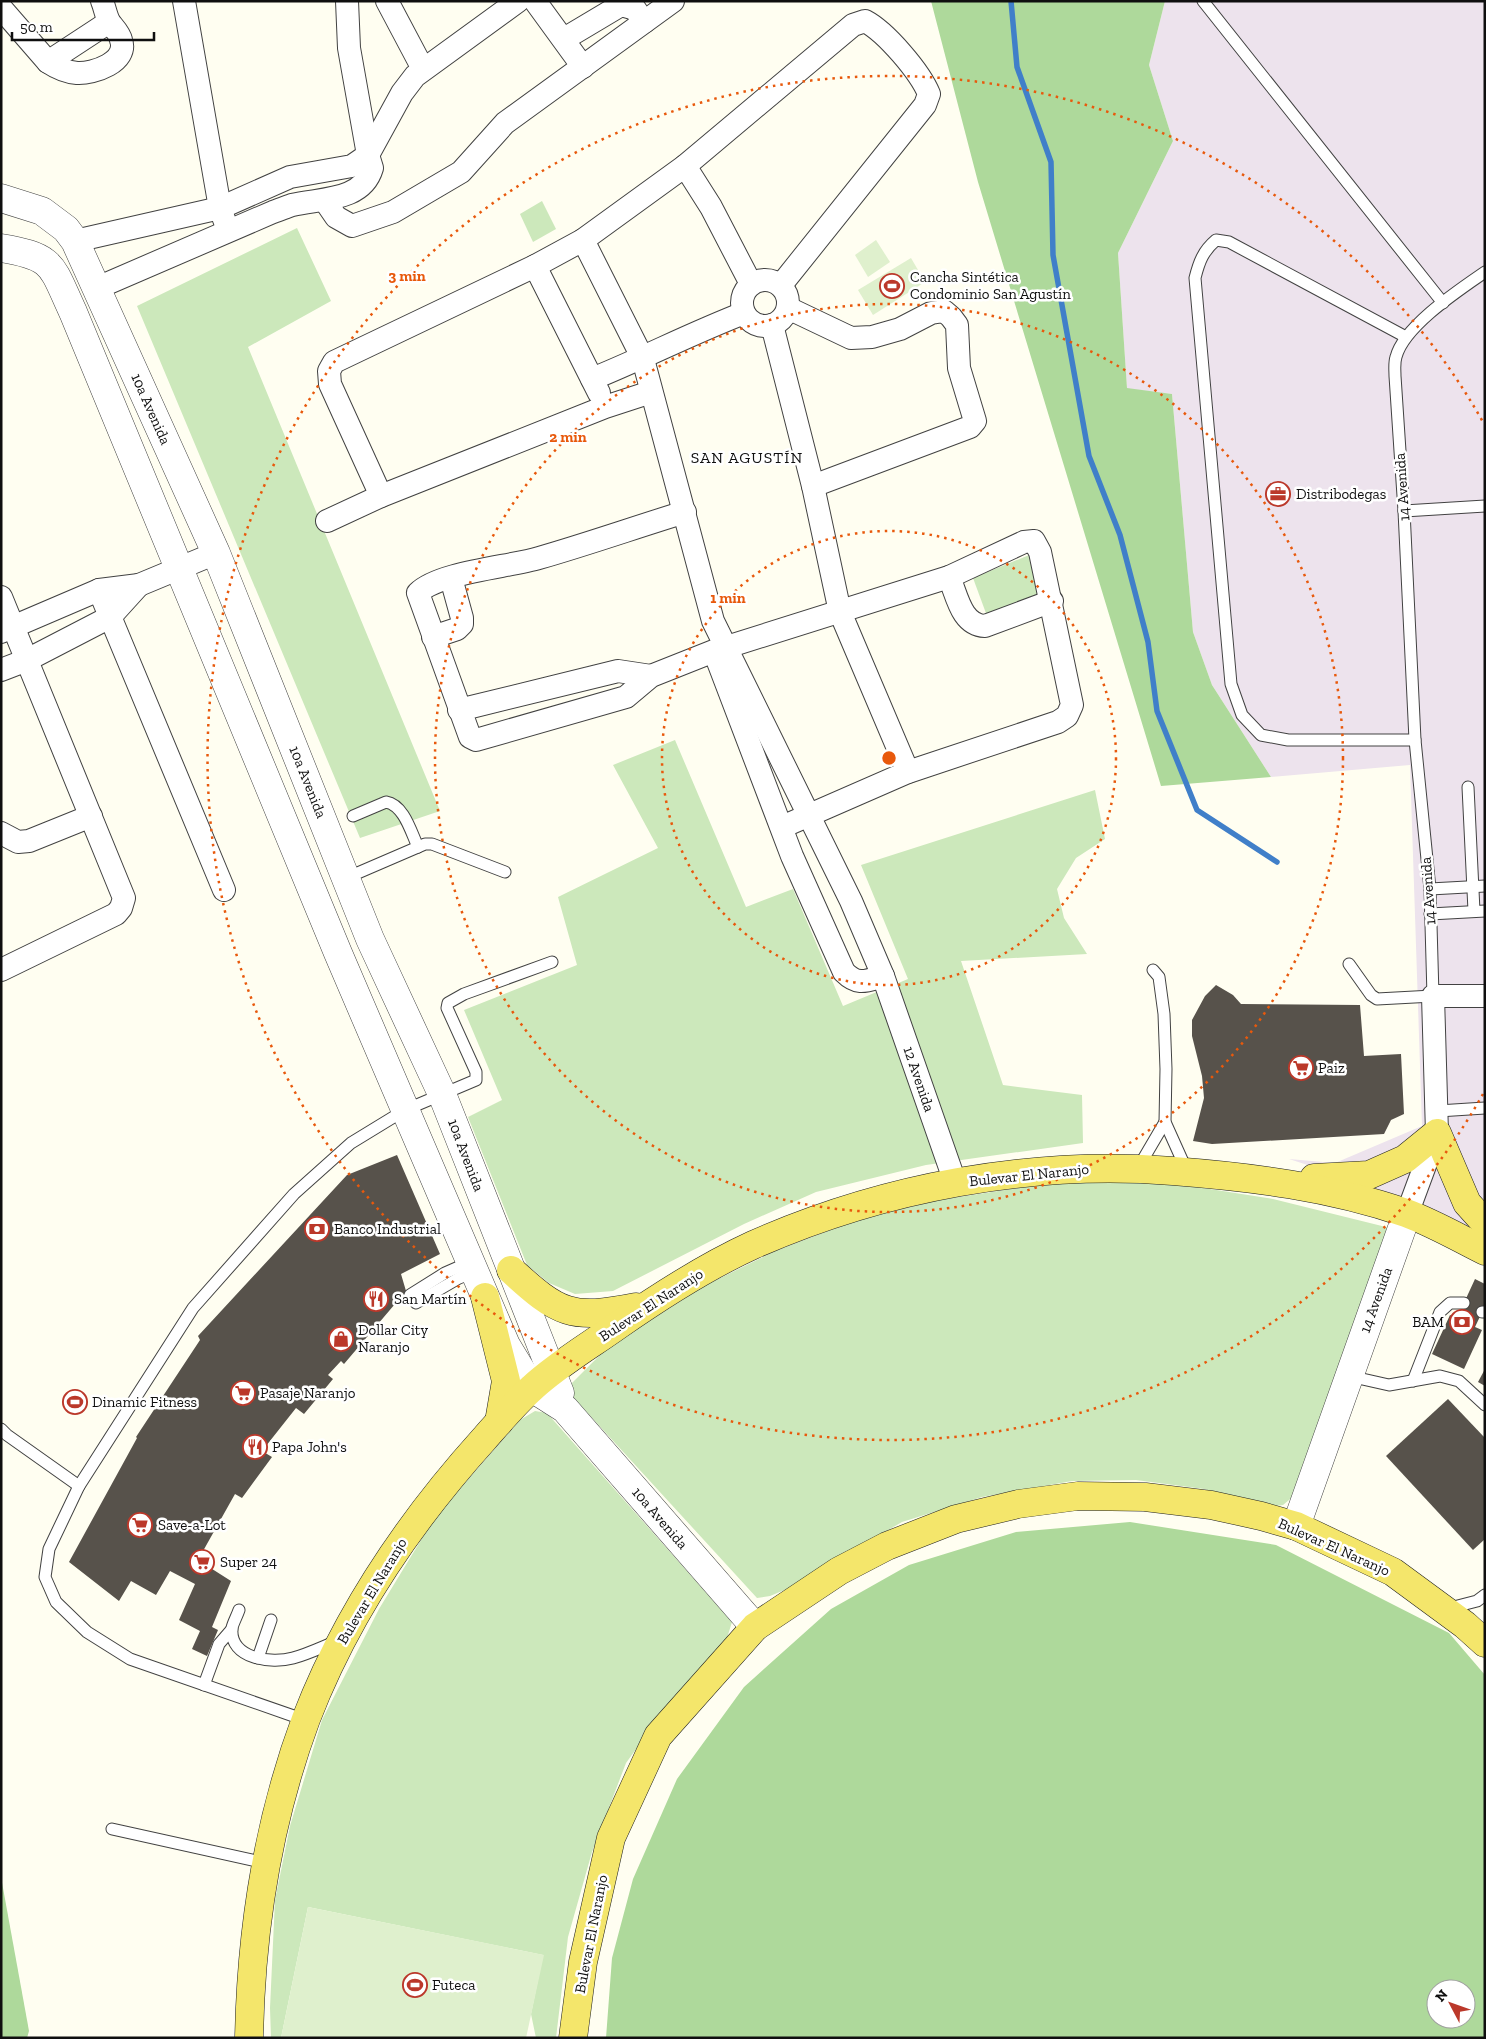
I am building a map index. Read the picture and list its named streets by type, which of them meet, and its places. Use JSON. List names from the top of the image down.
{
  "streets": {
    "main road": ["Bulevar El Naranjo"],
    "street": ["10a Avenida", "14 Avenida", "12 Avenida"]
  },
  "crossings": [
    ["10a Avenida", "Bulevar El Naranjo"],
    ["14 Avenida", "Bulevar El Naranjo"],
    ["12 Avenida", "Bulevar El Naranjo"]
  ],
  "districts": ["SAN AGUSTÍN"],
  "places": {
    "sports": ["Cancha Sintética Condominio San Agustín", "Dinamic Fitness", "Futeca"],
    "office": ["Distribodegas"],
    "supermarket": [
      "Paiz",
      "Pasaje Naranjo",
      "Save-a-Lot",
      "Super 24"
    ],
    "bank": ["Banco Industrial", "BAM"],
    "restaurant": ["San Martín", "Papa John's"],
    "shop": ["Dollar City Naranjo"]
  },
  "scale_bar": "50 m",
  "north": "top left",
  "rings": ["3 min", "2 min", "1 min"]
}
